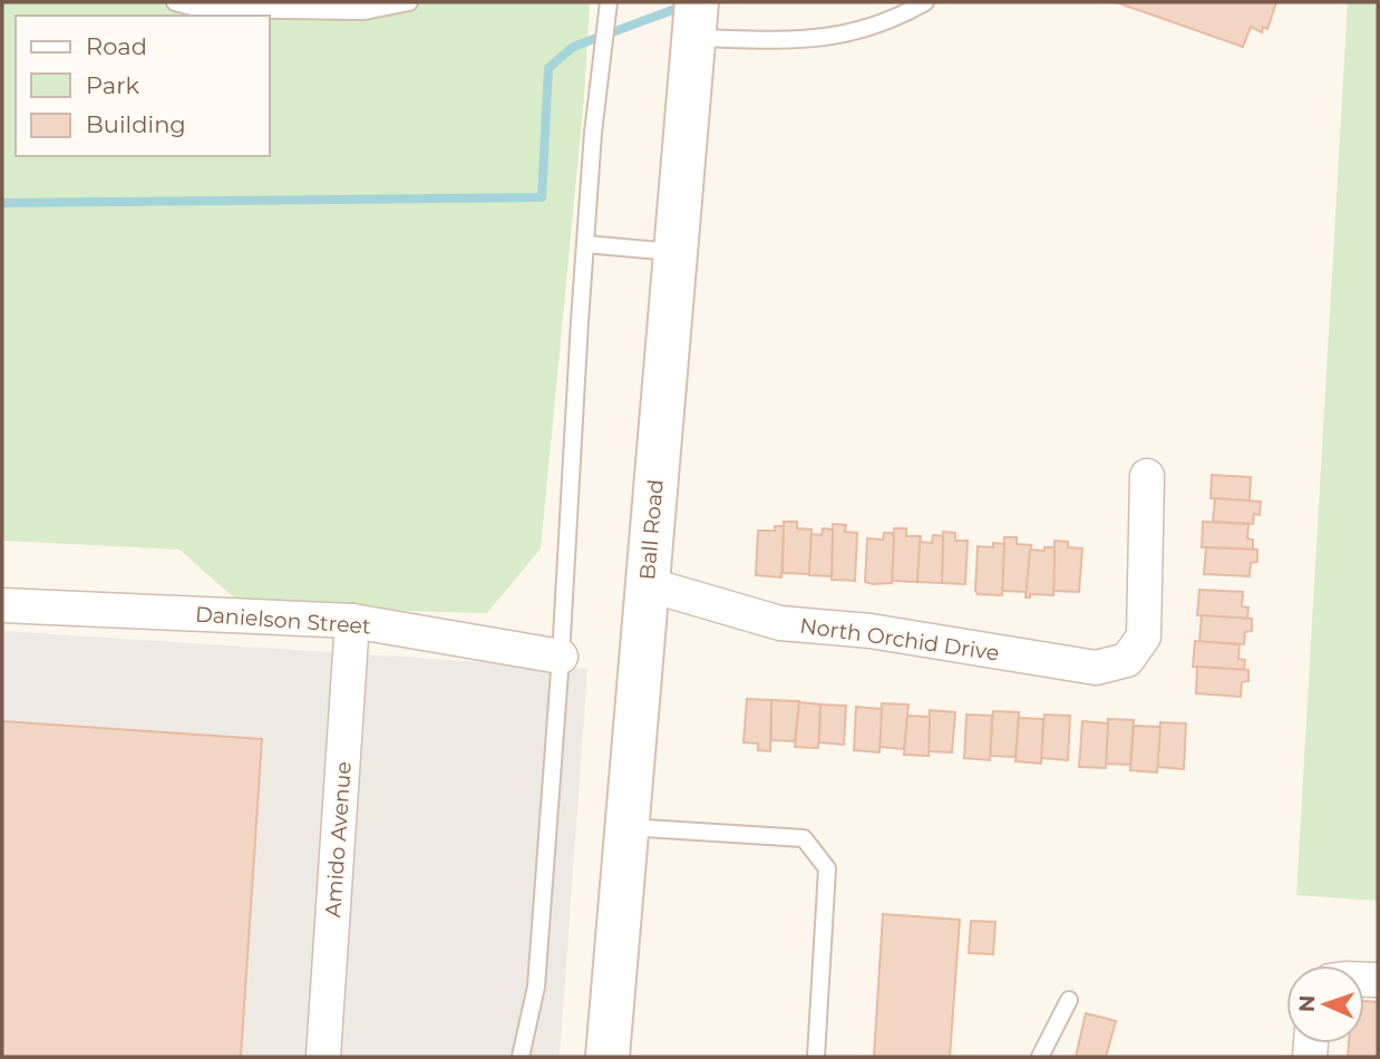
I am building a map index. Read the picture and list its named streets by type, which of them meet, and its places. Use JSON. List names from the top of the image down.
{
  "streets": {
    "main road": ["Ball Road"],
    "street": ["Danielson Street", "North Orchid Drive", "Amido Avenue"]
  },
  "crossings": [
    ["Ball Road", "North Orchid Drive"],
    ["Danielson Street", "Amido Avenue"]
  ],
  "legend": ["Road", "Park", "Building"],
  "north": "left"
}
